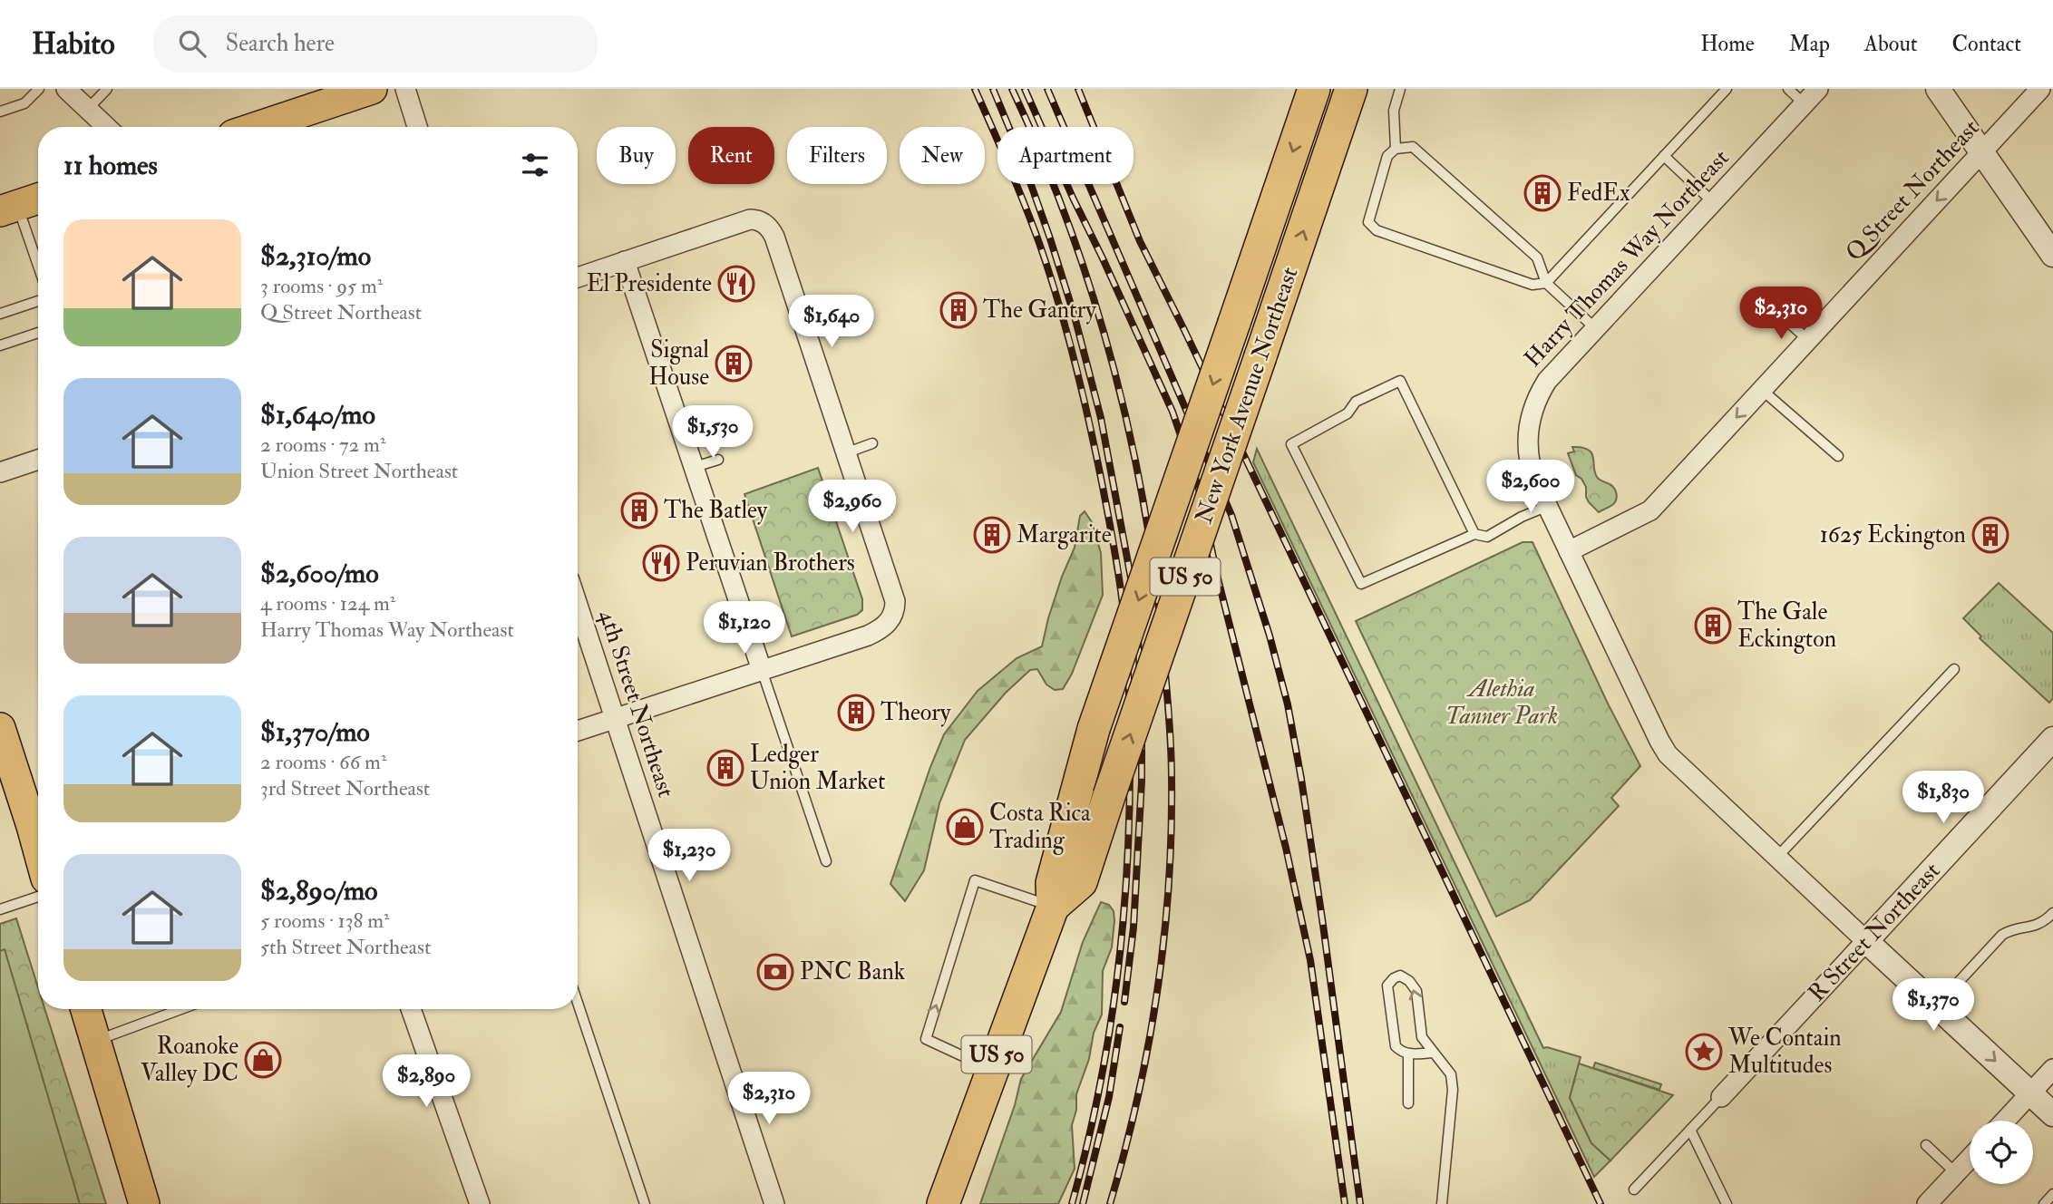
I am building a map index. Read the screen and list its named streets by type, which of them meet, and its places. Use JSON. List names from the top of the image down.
{
  "streets": {
    "highway": ["New York Avenue Northeast", "US 50"],
    "street": [
      "Q Street Northeast",
      "Harry Thomas Way Northeast",
      "4th Street Northeast",
      "R Street Northeast"
    ]
  },
  "crossings": [
    ["Q Street Northeast", "Harry Thomas Way Northeast"],
    ["Harry Thomas Way Northeast", "R Street Northeast"]
  ],
  "one_way": ["Q Street Northeast"],
  "parks": ["Alethia Tanner Park"],
  "places": {
    "building": [
      "FedEx",
      "The Gantry",
      "Signal House",
      "The Batley",
      "Margarite",
      "1625 Eckington",
      "The Gale Eckington",
      "Theory",
      "Ledger Union Market"
    ],
    "restaurant": ["El Presidente", "Peruvian Brothers"],
    "shop": ["Costa Rica Trading", "Roanoke Valley DC"],
    "bank": ["PNC Bank"],
    "place": ["We Contain Multitudes"]
  },
  "page": {
    "header": "Habito",
    "search": "Search here",
    "nav": [
      "Home",
      "Map",
      "About",
      "Contact"
    ],
    "chip": [
      "Buy",
      "Rent",
      "Filters",
      "New",
      "Apartment"
    ],
    "heading": "11 homes",
    "list": [
      {
        "name": "$2,310/mo",
        "note": "3 rooms · 95 m² · Q Street Northeast"
      },
      {
        "name": "$1,640/mo",
        "note": "2 rooms · 72 m² · Union Street Northeast"
      },
      {
        "name": "$2,600/mo",
        "note": "4 rooms · 124 m² · Harry Thomas Way Northeast"
      },
      {
        "name": "$1,370/mo",
        "note": "2 rooms · 66 m² · 3rd Street Northeast"
      },
      {
        "name": "$2,890/mo",
        "note": "5 rooms · 138 m² · 5th Street Northeast"
      }
    ],
    "price": [
      "$2,310",
      "$1,640",
      "$1,530",
      "$2,600",
      "$2,960",
      "$1,120",
      "$1,830",
      "$1,230",
      "$1,370",
      "$2,890",
      "$2,310"
    ]
  }
}
